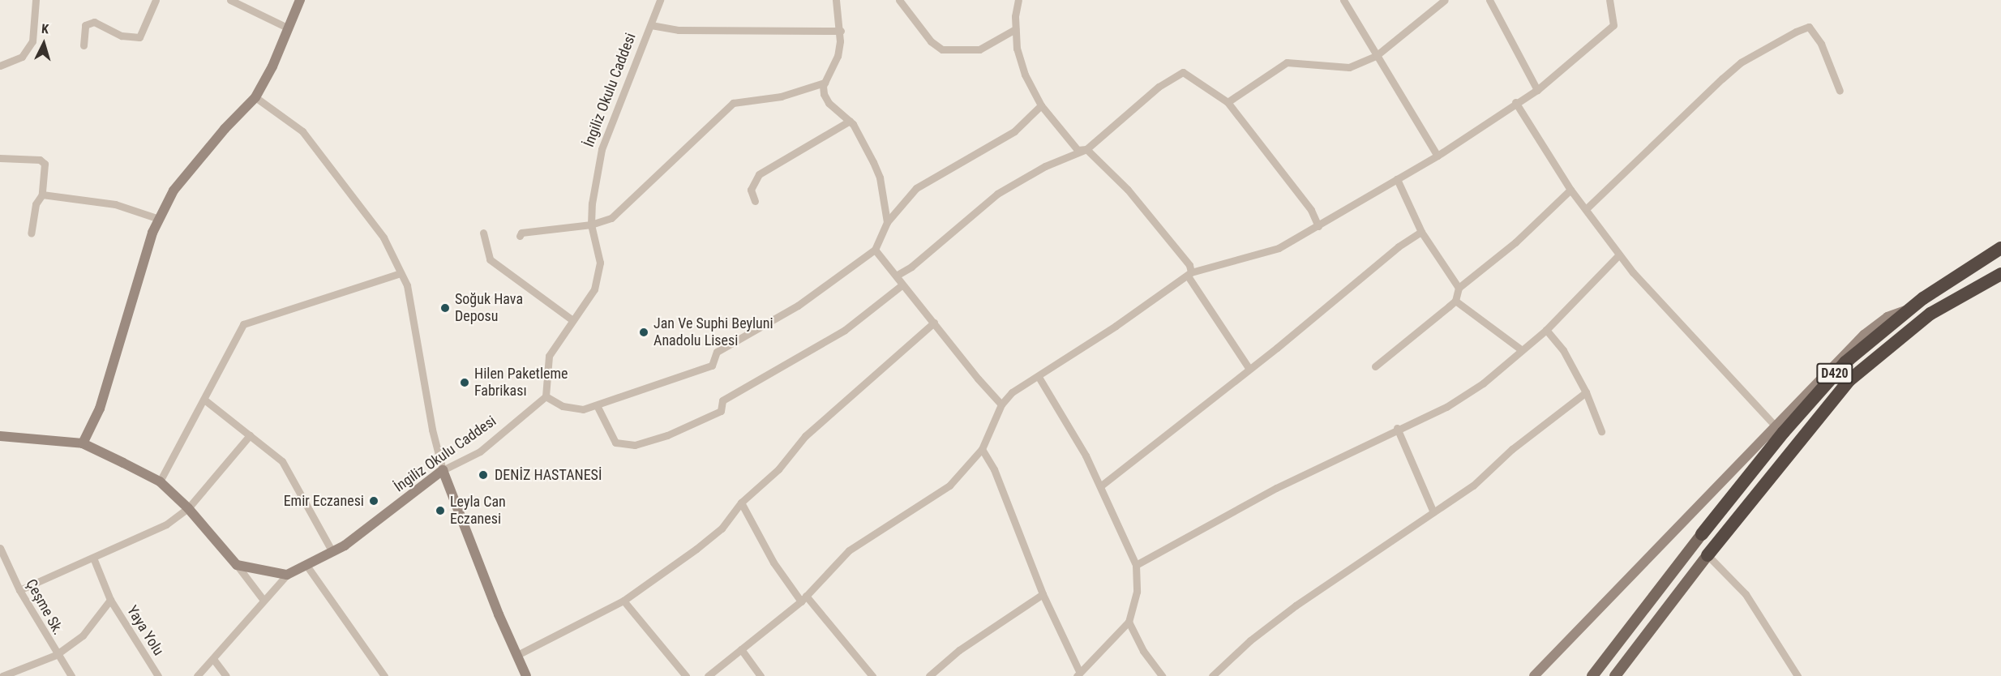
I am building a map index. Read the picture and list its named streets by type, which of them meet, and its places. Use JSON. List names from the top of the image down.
{
  "streets": {
    "highway": ["D420"],
    "street": ["İngiliz Okulu Caddesi", "Çeşme Sk.", "Yaya Yolu"]
  },
  "places": [
    "Soğuk Hava Deposu",
    "Jan Ve Suphi Beyluni Anadolu Lisesi",
    "Hilen Paketleme Fabrikası",
    "DENİZ HASTANESİ",
    "Emir Eczanesi",
    "Leyla Can Eczanesi"
  ],
  "north": "top"
}
